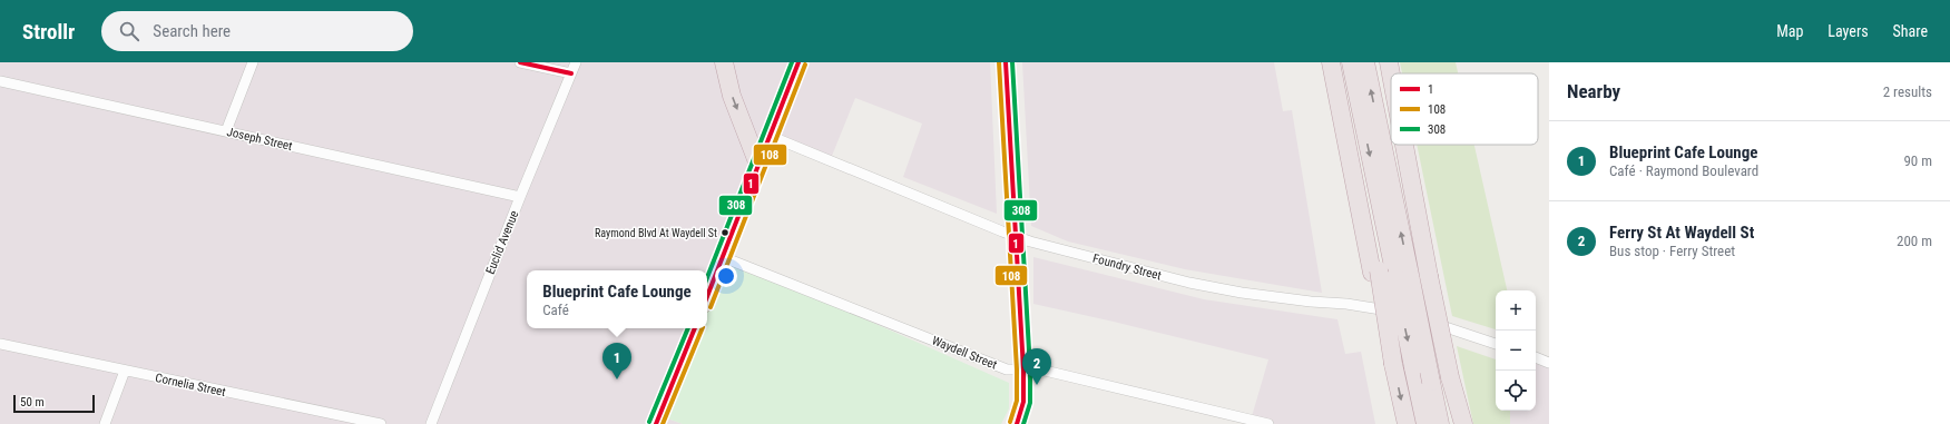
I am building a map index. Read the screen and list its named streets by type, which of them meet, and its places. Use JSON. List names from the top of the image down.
{
  "streets": {
    "street": [
      "Joseph Street",
      "Euclid Avenue",
      "Foundry Street",
      "Waydell Street",
      "Cornelia Street"
    ]
  },
  "crossings": [
    ["Joseph Street", "Euclid Avenue"]
  ],
  "places": ["Raymond Blvd At Waydell St"],
  "lines": ["transit line 1", "transit line 108", "transit line 308"],
  "legend": ["1", "108", "308"],
  "scale_bar": "50 m",
  "page": {
    "header": "Strollr",
    "search": "Search here",
    "nav": ["Map", "Layers", "Share"],
    "heading": ["Nearby", "2 results"],
    "list": [
      {
        "mark": "1",
        "name": "Blueprint Cafe Lounge",
        "note": "Café · Raymond Boulevard",
        "value": "90 m"
      },
      {
        "mark": "2",
        "name": "Ferry St At Waydell St",
        "note": "Bus stop · Ferry Street",
        "value": "200 m"
      }
    ],
    "popup": ["Blueprint Cafe Lounge", "Café"],
    "map_buttons": ["+", "−"],
    "pins": ["1", "2"],
    "scale": "50 m"
  }
}
